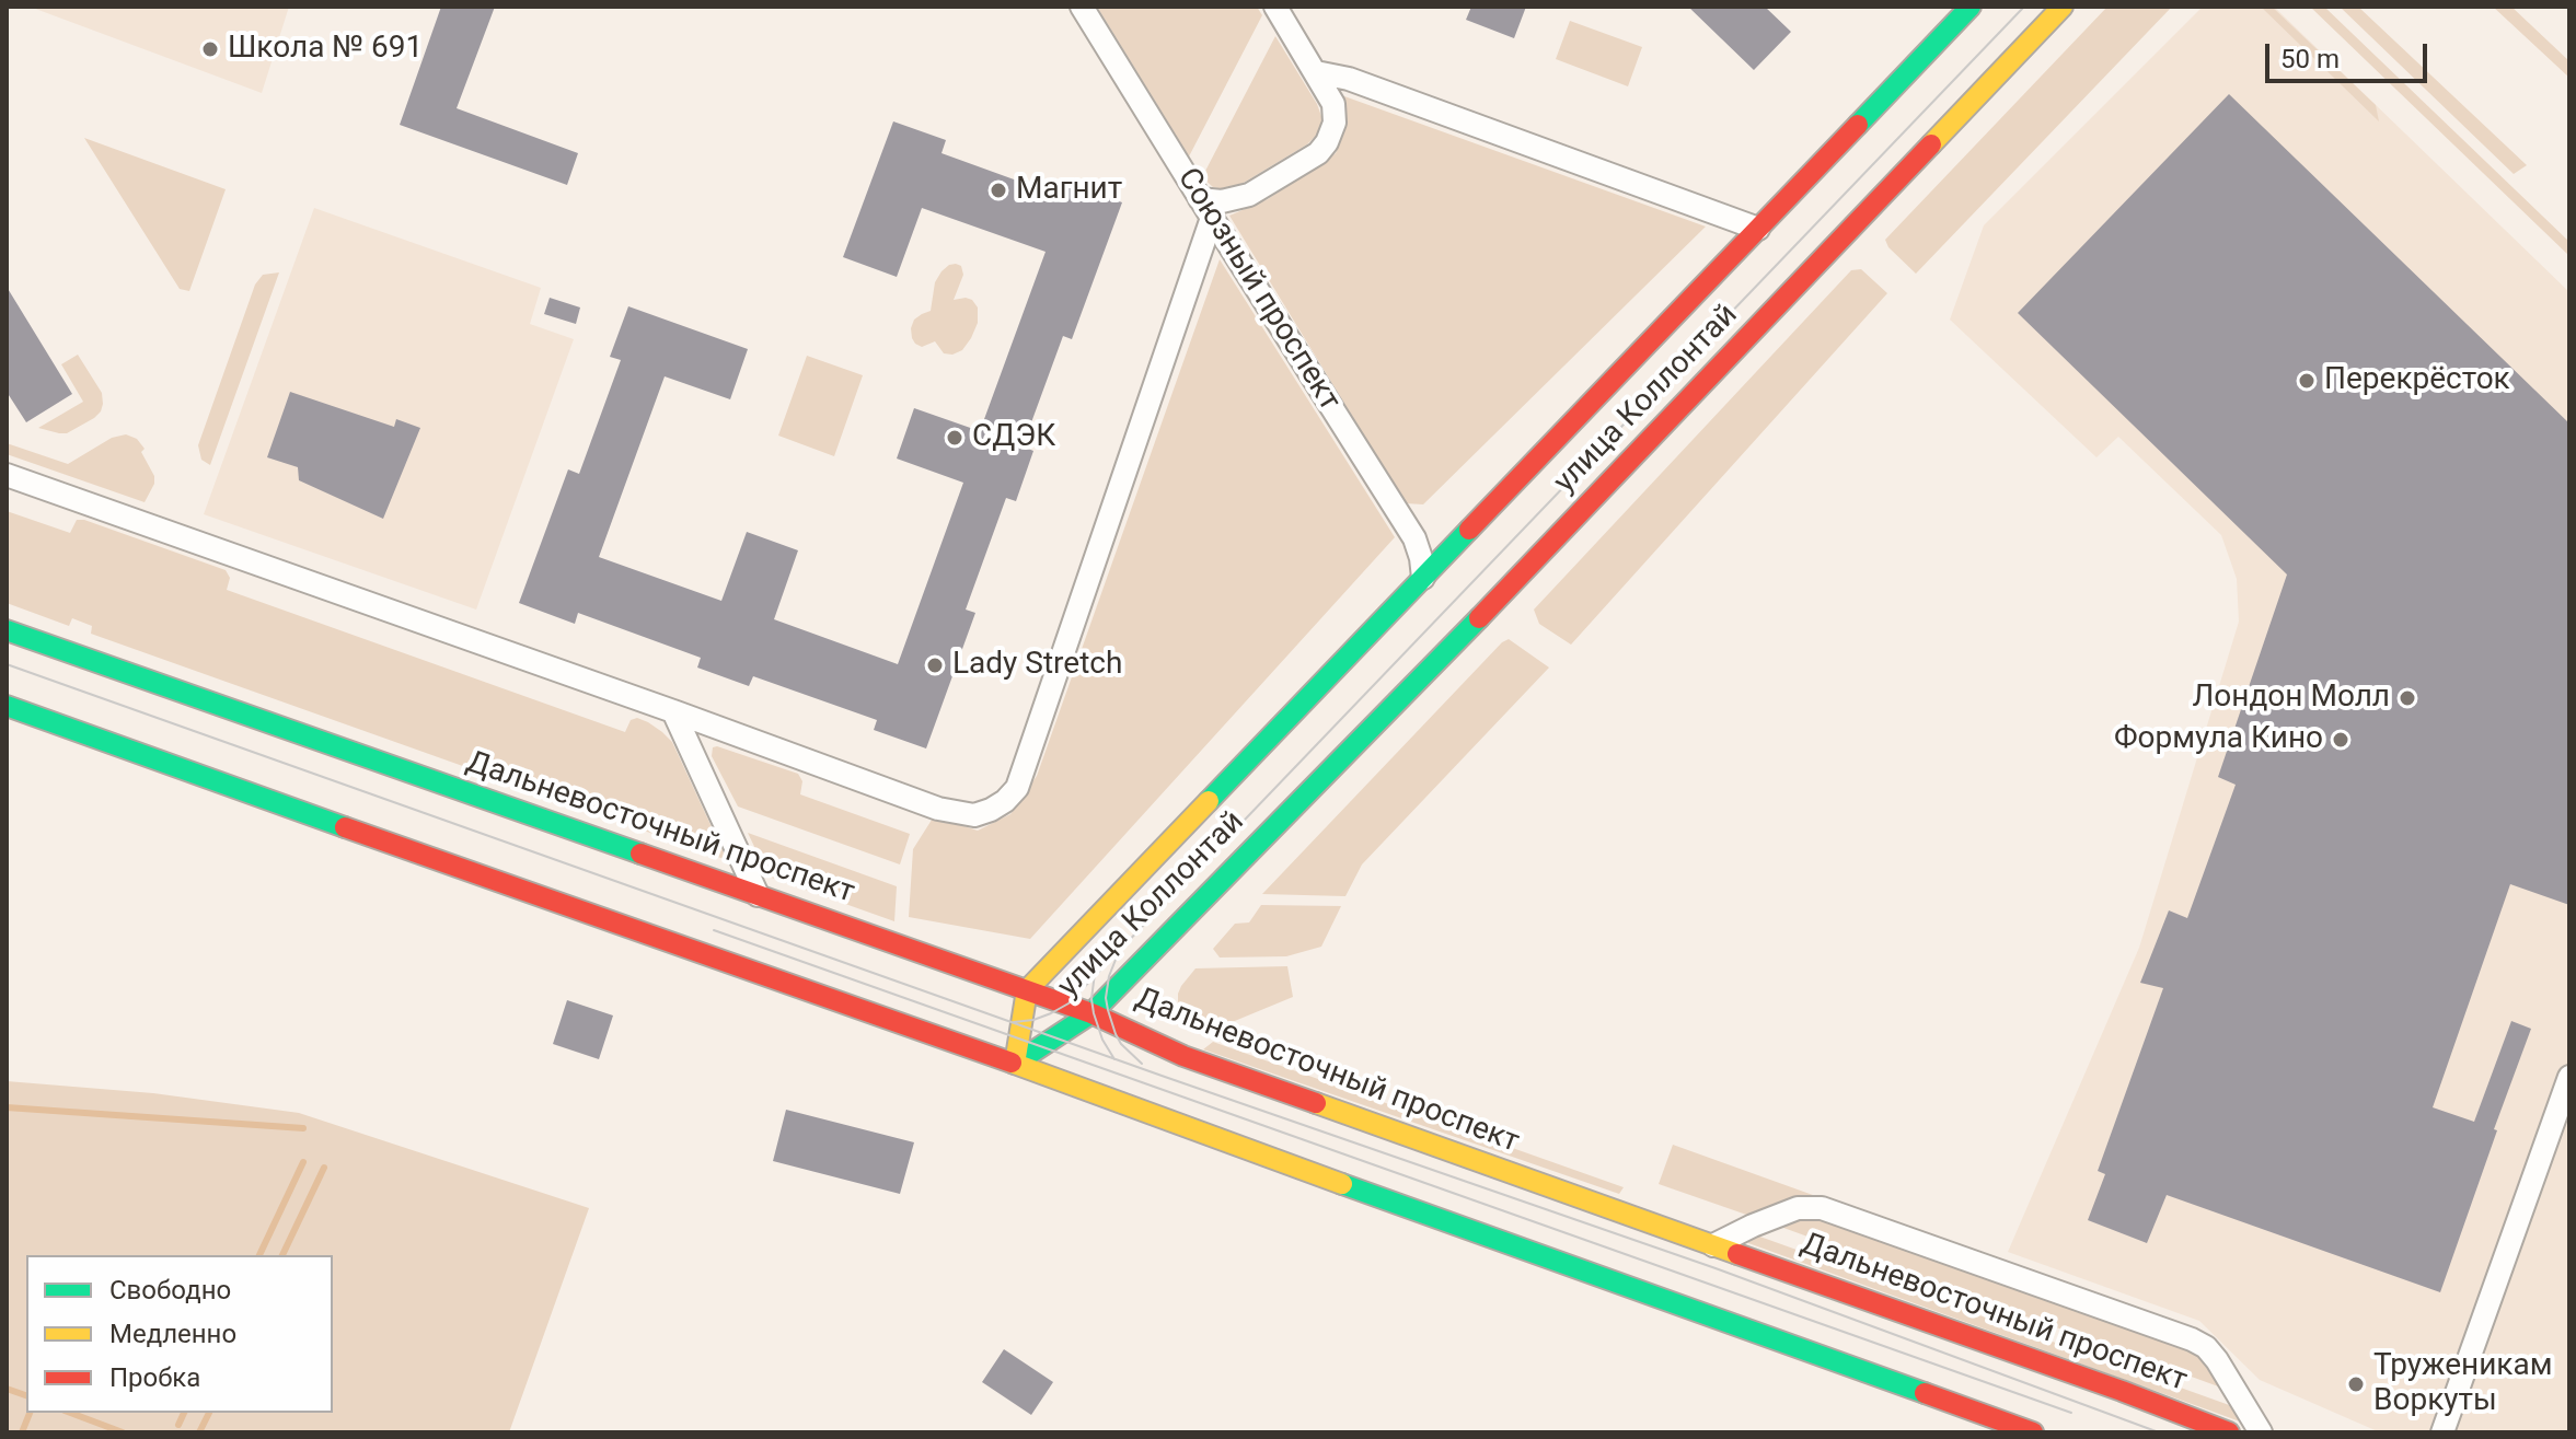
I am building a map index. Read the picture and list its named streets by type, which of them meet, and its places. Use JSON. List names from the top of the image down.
{
  "streets": {
    "main road": ["улица Коллонтай", "Дальневосточный проспект"],
    "street": ["Союзный проспект"]
  },
  "crossings": [
    ["Союзный проспект", "улица Коллонтай"],
    ["улица Коллонтай", "Дальневосточный проспект"]
  ],
  "places": [
    "Школа № 691",
    "Магнит",
    "Перекрёсток",
    "СДЭК",
    "Lady Stretch",
    "Лондон Молл",
    "Формула Кино",
    "Труженикам Воркуты"
  ],
  "legend": ["Свободно", "Медленно", "Пробка"],
  "scale_bar": "50 m"
}
